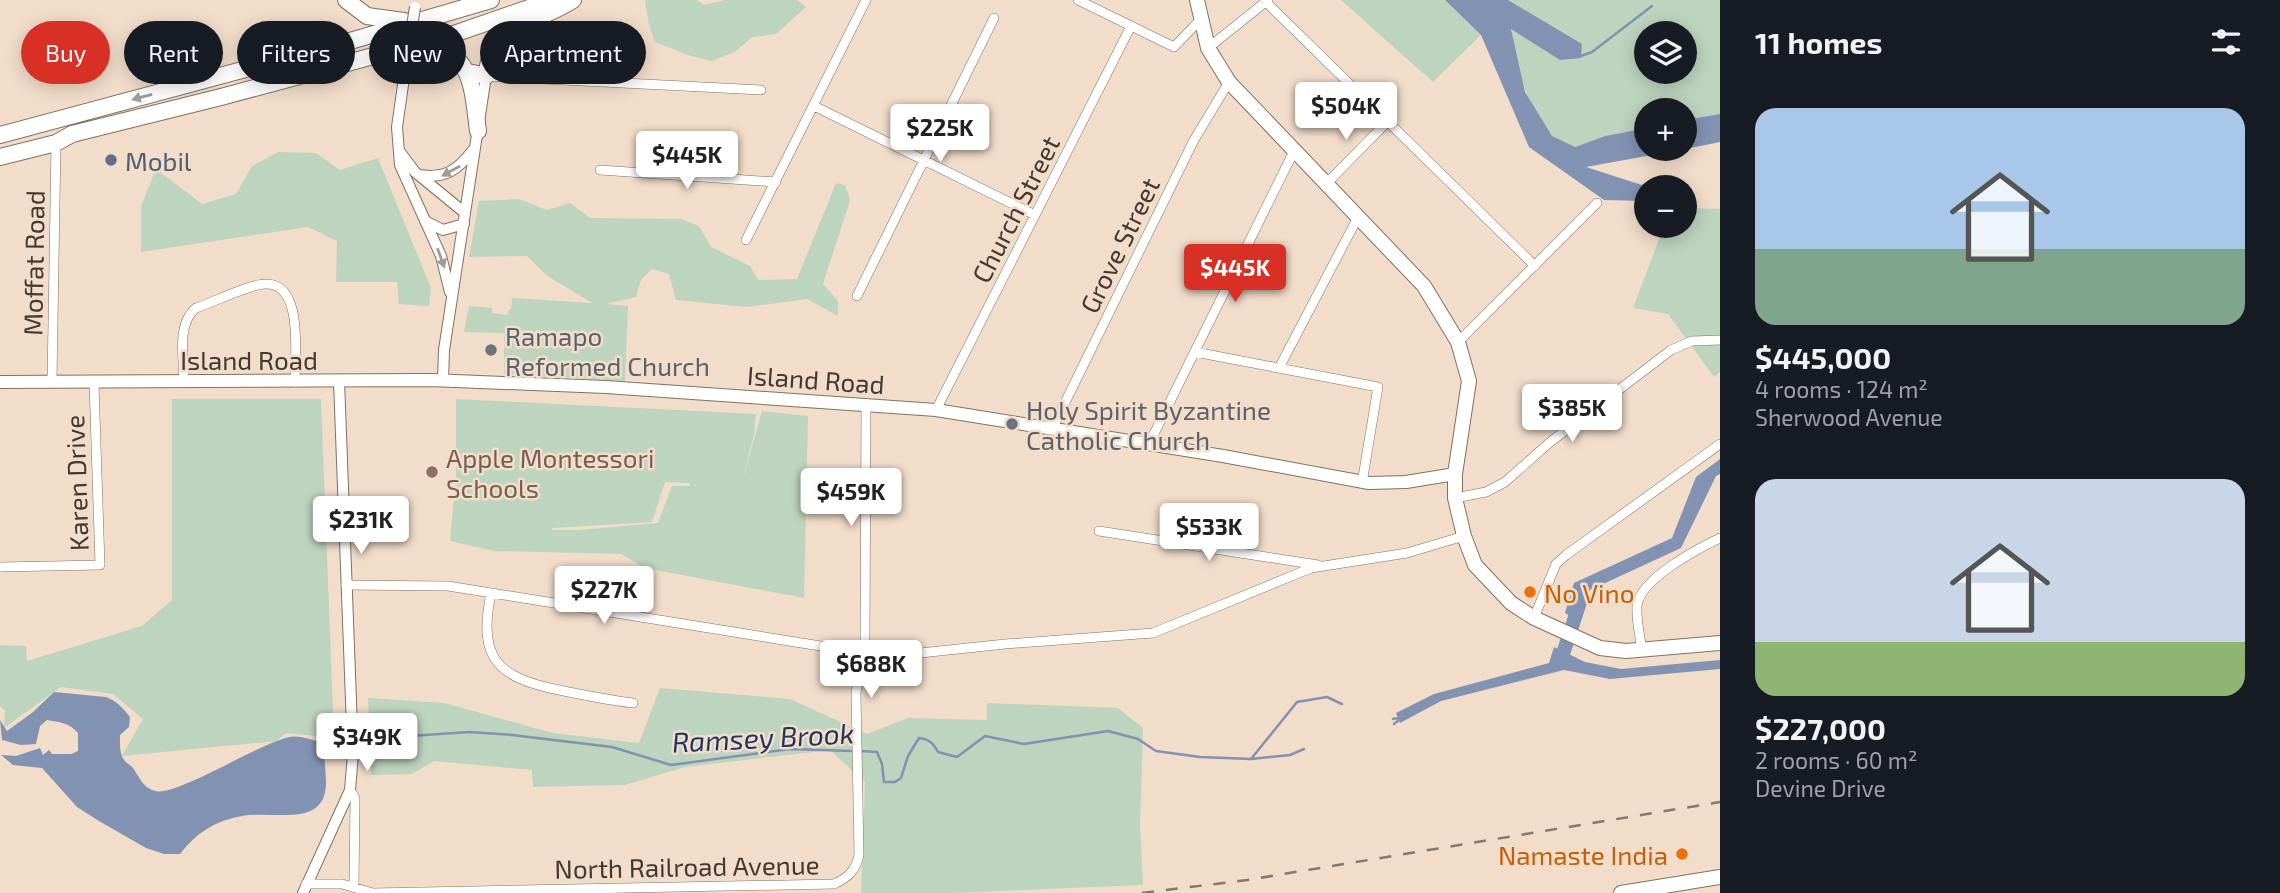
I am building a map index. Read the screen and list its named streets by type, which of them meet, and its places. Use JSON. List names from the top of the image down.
{
  "streets": {
    "main road": ["Island Road"],
    "street": [
      "Church Street",
      "Grove Street",
      "Moffat Road",
      "Karen Drive",
      "North Railroad Avenue"
    ]
  },
  "crossings": [
    ["Church Street", "Island Road"],
    ["Grove Street", "Island Road"],
    ["Moffat Road", "Island Road"],
    ["Island Road", "Karen Drive"],
    ["Island Road", "North Railroad Avenue"]
  ],
  "water": ["Ramsey Brook"],
  "places": [
    "Mobil",
    "Ramapo Reformed Church",
    "Holy Spirit Byzantine Catholic Church",
    "Apple Montessori Schools",
    "No Vino",
    "Namaste India"
  ],
  "page": {
    "heading": "11 homes",
    "map_buttons": ["+", "−"],
    "chip": [
      "Buy",
      "Rent",
      "Filters",
      "New",
      "Apartment"
    ],
    "price": [
      "$504K",
      "$225K",
      "$445K",
      "$445K",
      "$385K",
      "$459K",
      "$231K",
      "$533K",
      "$227K",
      "$688K",
      "$349K"
    ],
    "list": [
      {
        "name": "$445,000",
        "note": "4 rooms · 124 m² · Sherwood Avenue"
      },
      {
        "name": "$227,000",
        "note": "2 rooms · 60 m² · Devine Drive"
      }
    ]
  }
}
